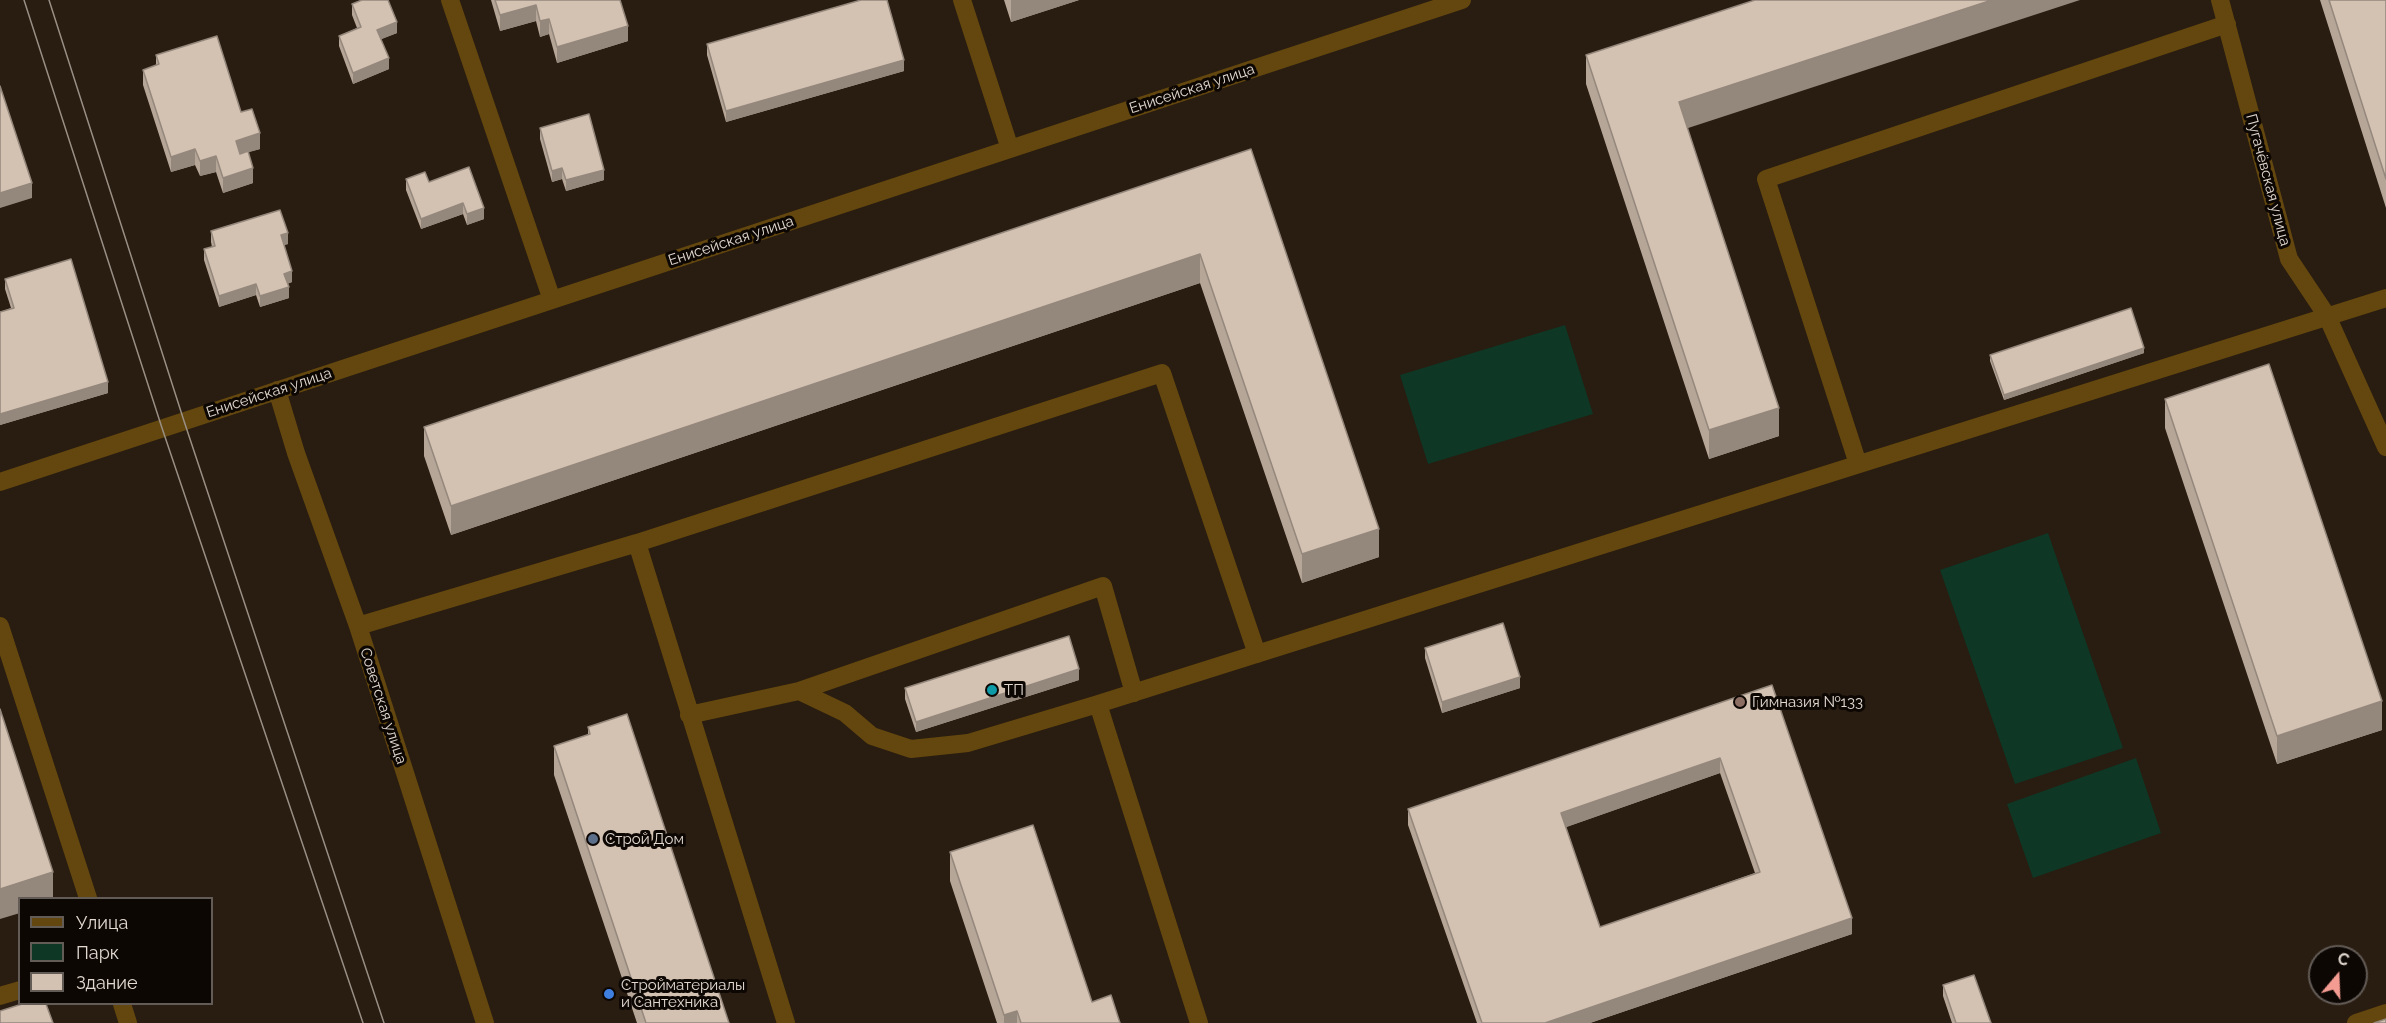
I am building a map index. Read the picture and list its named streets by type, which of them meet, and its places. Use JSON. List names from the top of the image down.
{
  "streets": {
    "street": ["Енисейская улица", "Пугачёвская улица", "Советская улица"]
  },
  "crossings": [
    ["Енисейская улица", "Советская улица"]
  ],
  "places": [
    "ТП",
    "Гимназия №133",
    "Строй Дом",
    "Стройматериалы и Сантехника"
  ],
  "legend": ["Улица", "Парк", "Здание"],
  "north": "top"
}
